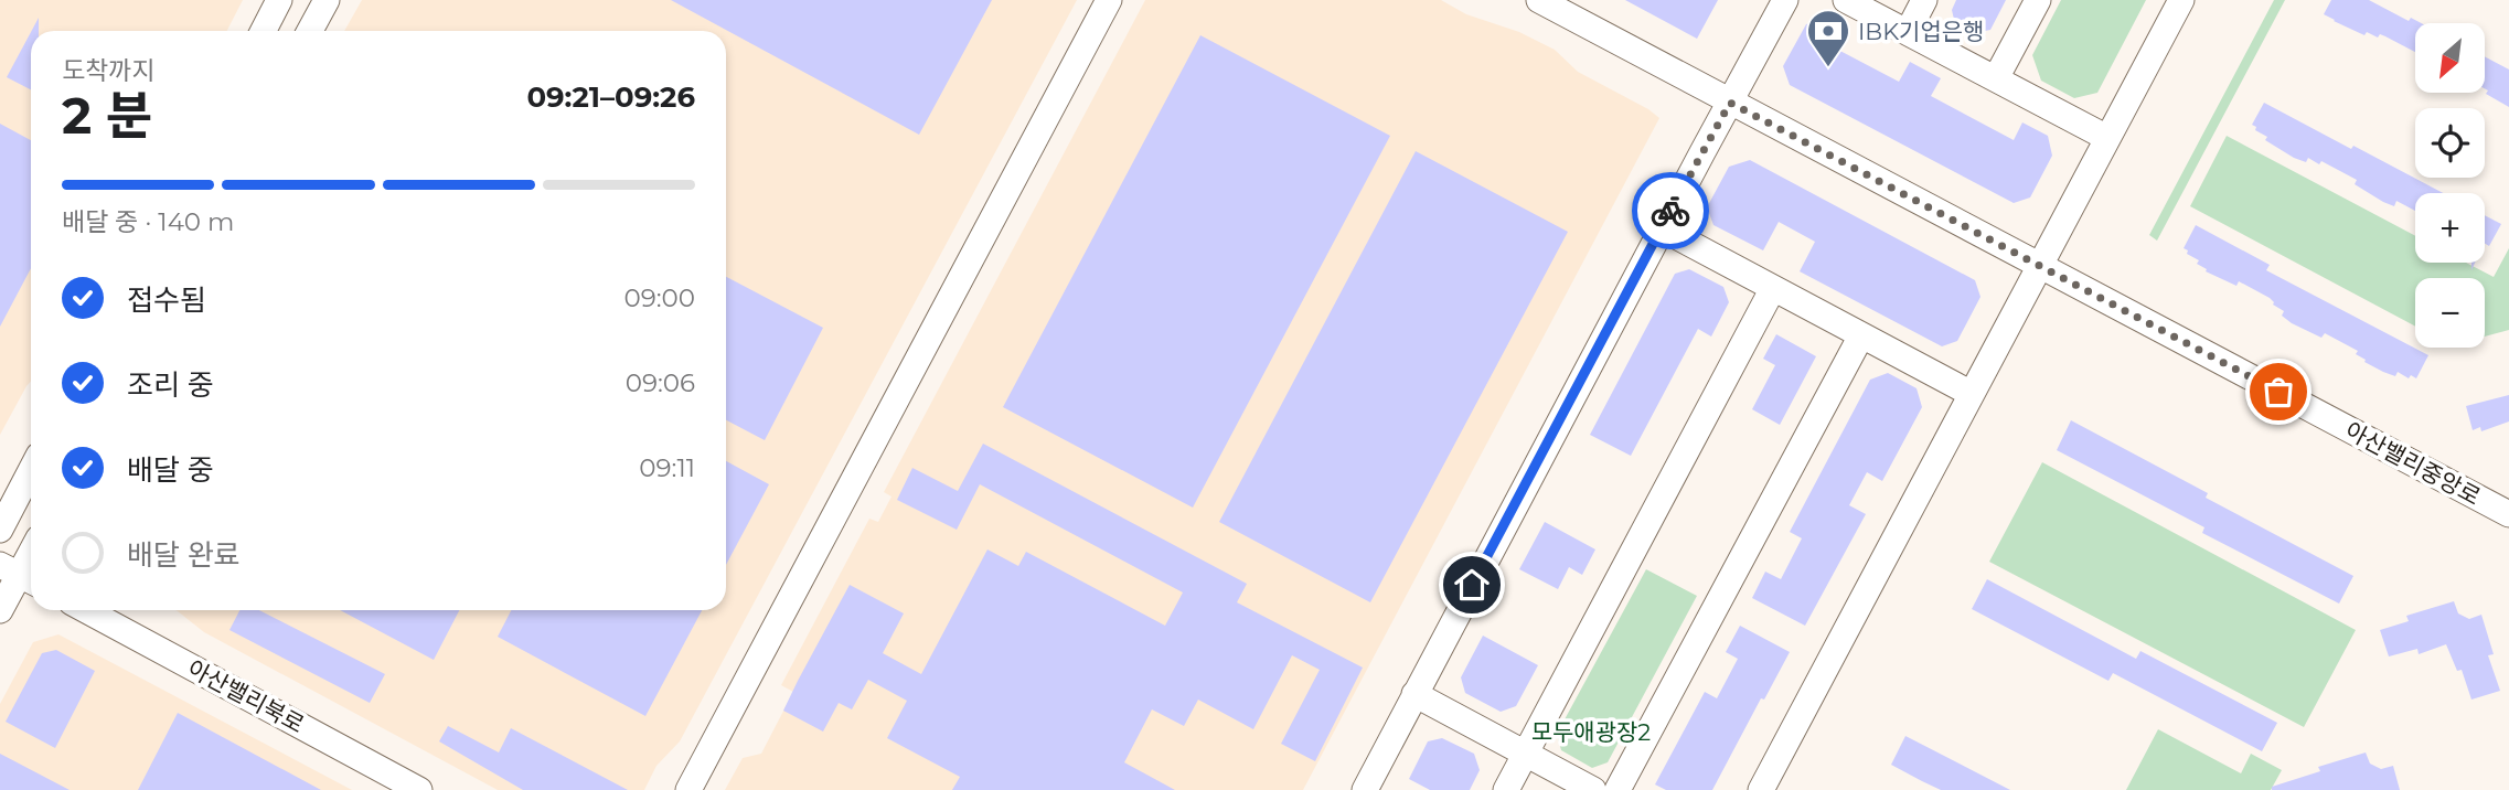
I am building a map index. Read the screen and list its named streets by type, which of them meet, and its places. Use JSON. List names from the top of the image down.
{
  "streets": {
    "street": ["아산밸리중앙로", "아산밸리북로"]
  },
  "parks": ["모두애광장2"],
  "places": {
    "bank": ["IBK기업은행"]
  },
  "north": "bottom left",
  "page": {
    "map_buttons": ["+", "−"],
    "heading": ["2 분", "도착까지", "09:21–09:26"],
    "bar": "배달 중 · 140 m",
    "list": [
      ["접수됨", "09:00"],
      ["조리 중", "09:06"],
      ["배달 중", "09:11"],
      "배달 완료"
    ]
  }
}
